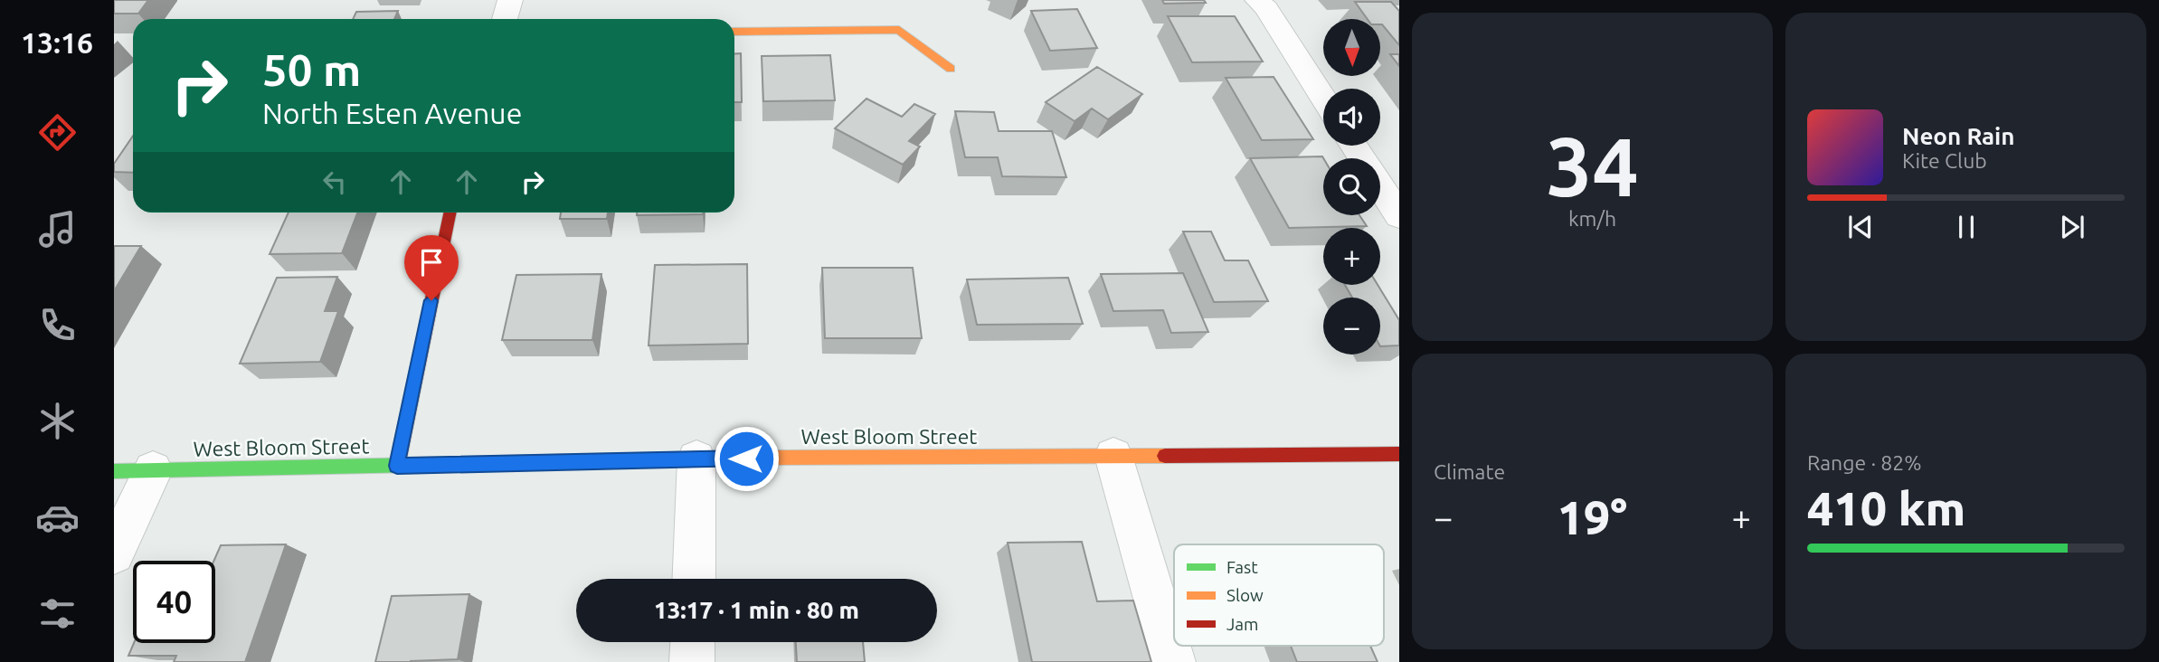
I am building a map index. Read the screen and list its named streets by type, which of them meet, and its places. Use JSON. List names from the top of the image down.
{
  "streets": {
    "street": ["West Bloom Street"]
  },
  "legend": ["Fast", "Slow", "Jam"],
  "north": "bottom",
  "page": {
    "tabs": "13:16",
    "tile": [
      ["34", "km/h"],
      "Climate",
      ["Range · 82%", "410 km"]
    ],
    "map_buttons": ["+", "−"],
    "turn": ["50 m", "North Esten Avenue"],
    "song": ["Neon Rain", "Kite Club"],
    "heat": ["−", "19°", "+"],
    "limit": "40",
    "trip": "13:17 · 1 min · 80 m"
  }
}
